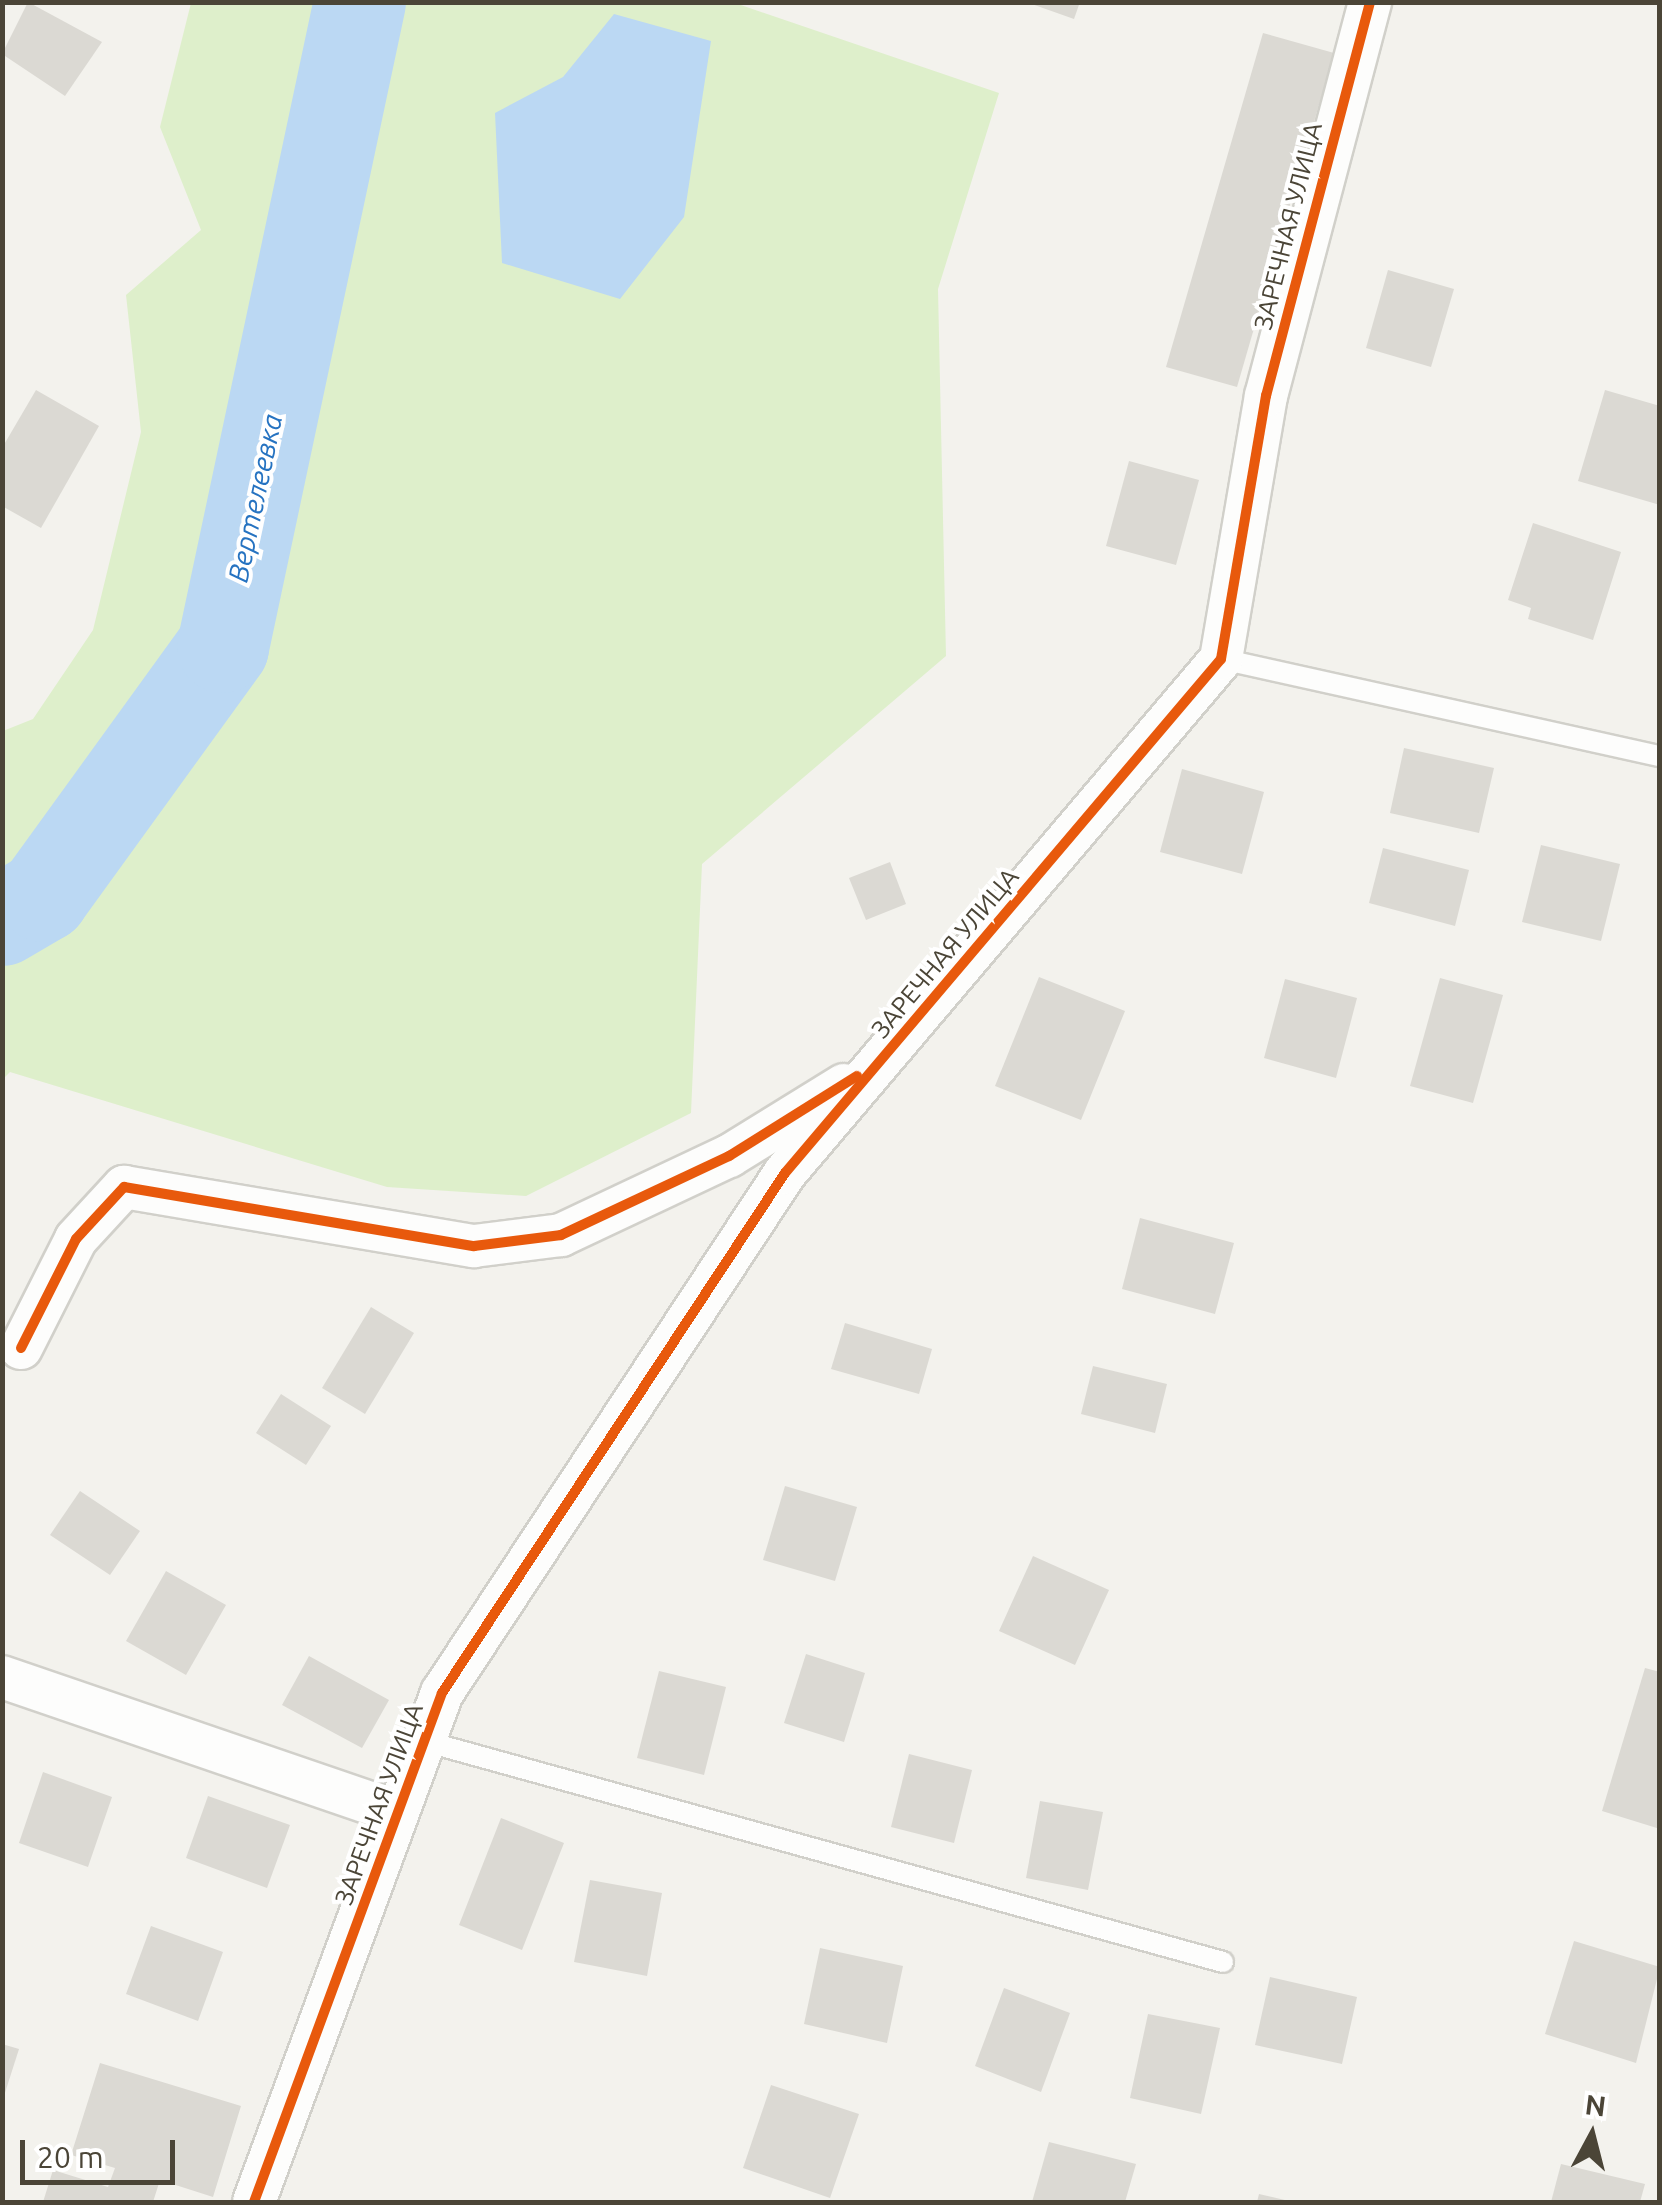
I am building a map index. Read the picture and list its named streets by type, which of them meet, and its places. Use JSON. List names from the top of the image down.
{
  "streets": {
    "street": ["ЗАРЕЧНАЯ УЛИЦА"]
  },
  "water": ["Вертелеевка"],
  "scale_bar": "20 m",
  "north": "top"
}
